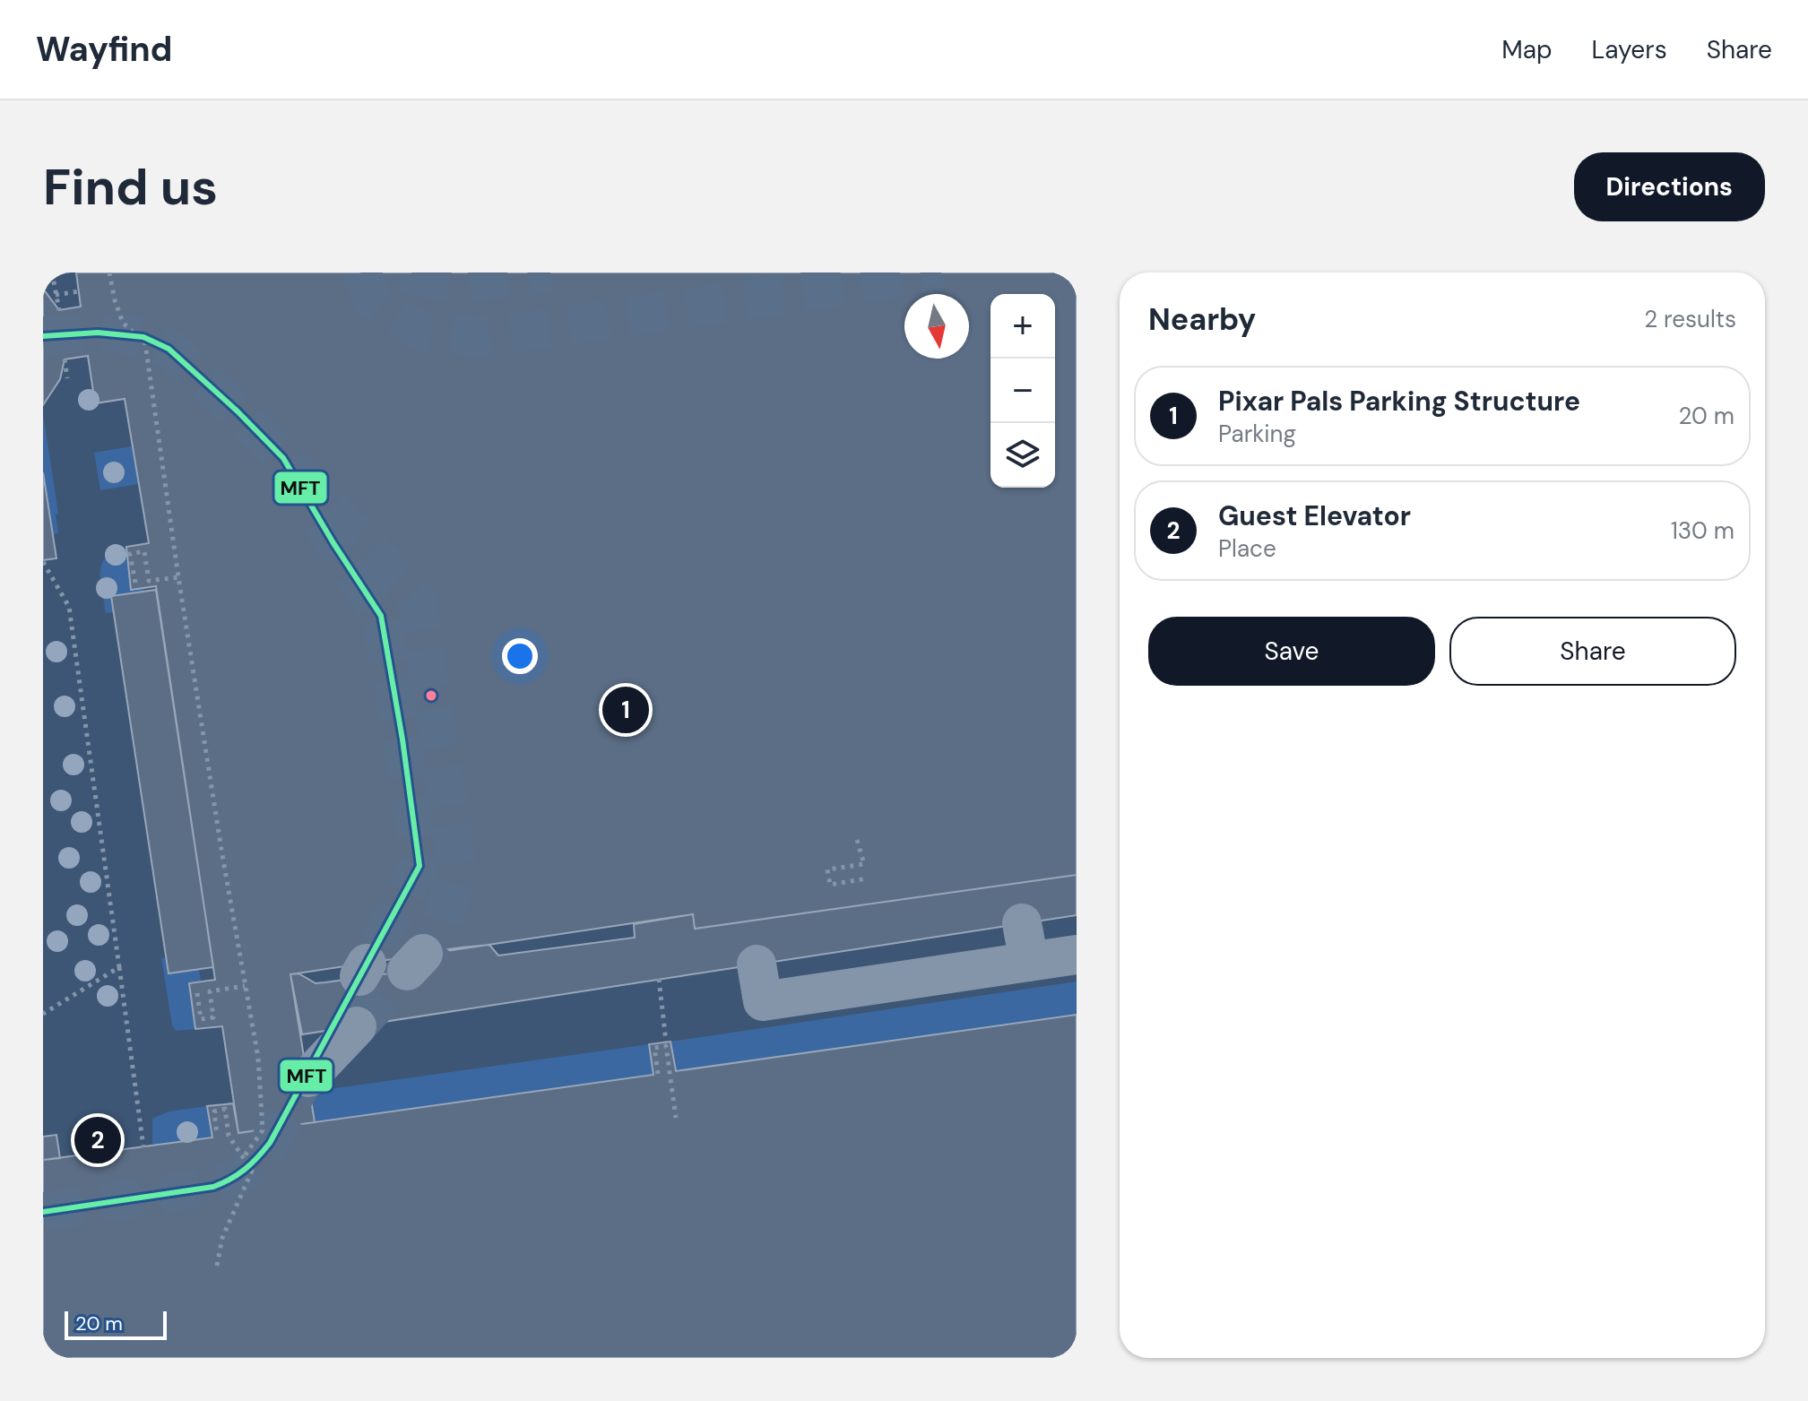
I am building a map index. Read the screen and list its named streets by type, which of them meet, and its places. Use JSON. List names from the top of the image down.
{
  "lines": ["transit line MFT"],
  "scale_bar": "20 m",
  "north": "bottom",
  "page": {
    "header": "Wayfind",
    "nav": ["Map", "Layers", "Share"],
    "buttons": [
      "Directions",
      ["Save", "Share"]
    ],
    "title": "Find us",
    "heading": ["Nearby", "2 results"],
    "map_buttons": ["+", "−"],
    "list": [
      {
        "mark": "1",
        "name": "Pixar Pals Parking Structure",
        "note": "Parking",
        "value": "20 m"
      },
      {
        "mark": "2",
        "name": "Guest Elevator",
        "note": "Place",
        "value": "130 m"
      }
    ],
    "pins": ["1", "2"],
    "scale": "20 m"
  }
}
